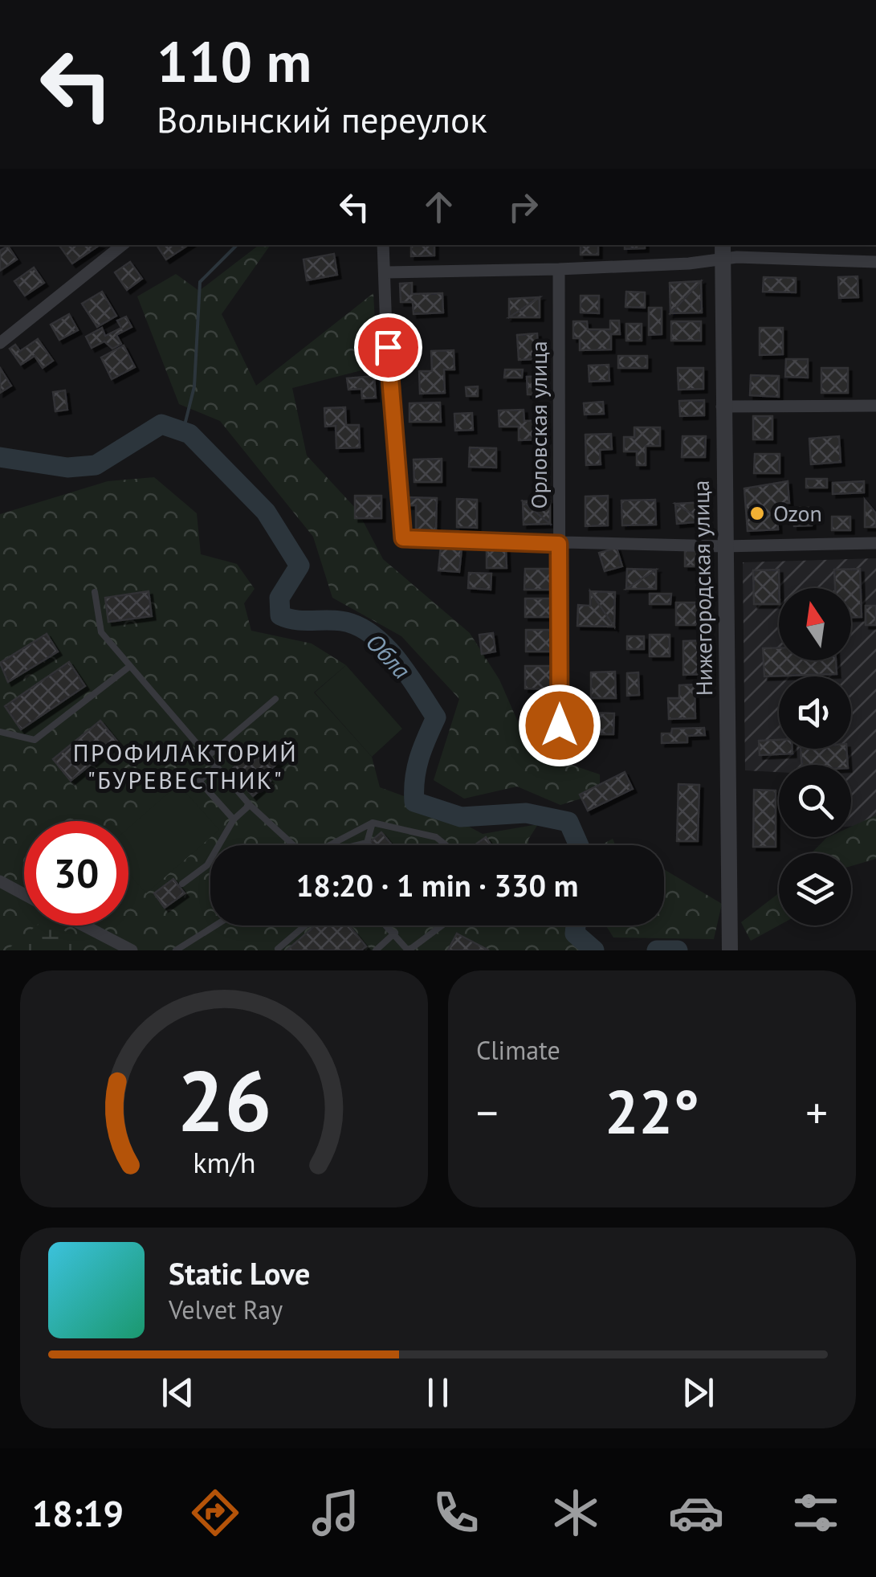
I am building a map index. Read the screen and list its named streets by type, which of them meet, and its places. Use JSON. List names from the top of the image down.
{
  "streets": {
    "street": ["Орловская улица", "Нижегородская улица"]
  },
  "districts": ["ПРОФИЛАКТОРИЙ \"БУРЕВЕСТНИК\""],
  "water": ["Обла"],
  "places": ["Ozon"],
  "north": "top",
  "page": {
    "turn": ["110 m", "Волынский переулок"],
    "limit": "30",
    "trip": "18:20 · 1 min · 330 m",
    "tile": "Climate",
    "heat": ["−", "22°", "+"],
    "song": ["Static Love", "Velvet Ray"],
    "tabs": "18:19",
    "gauge": ["26", "km/h"]
  }
}
